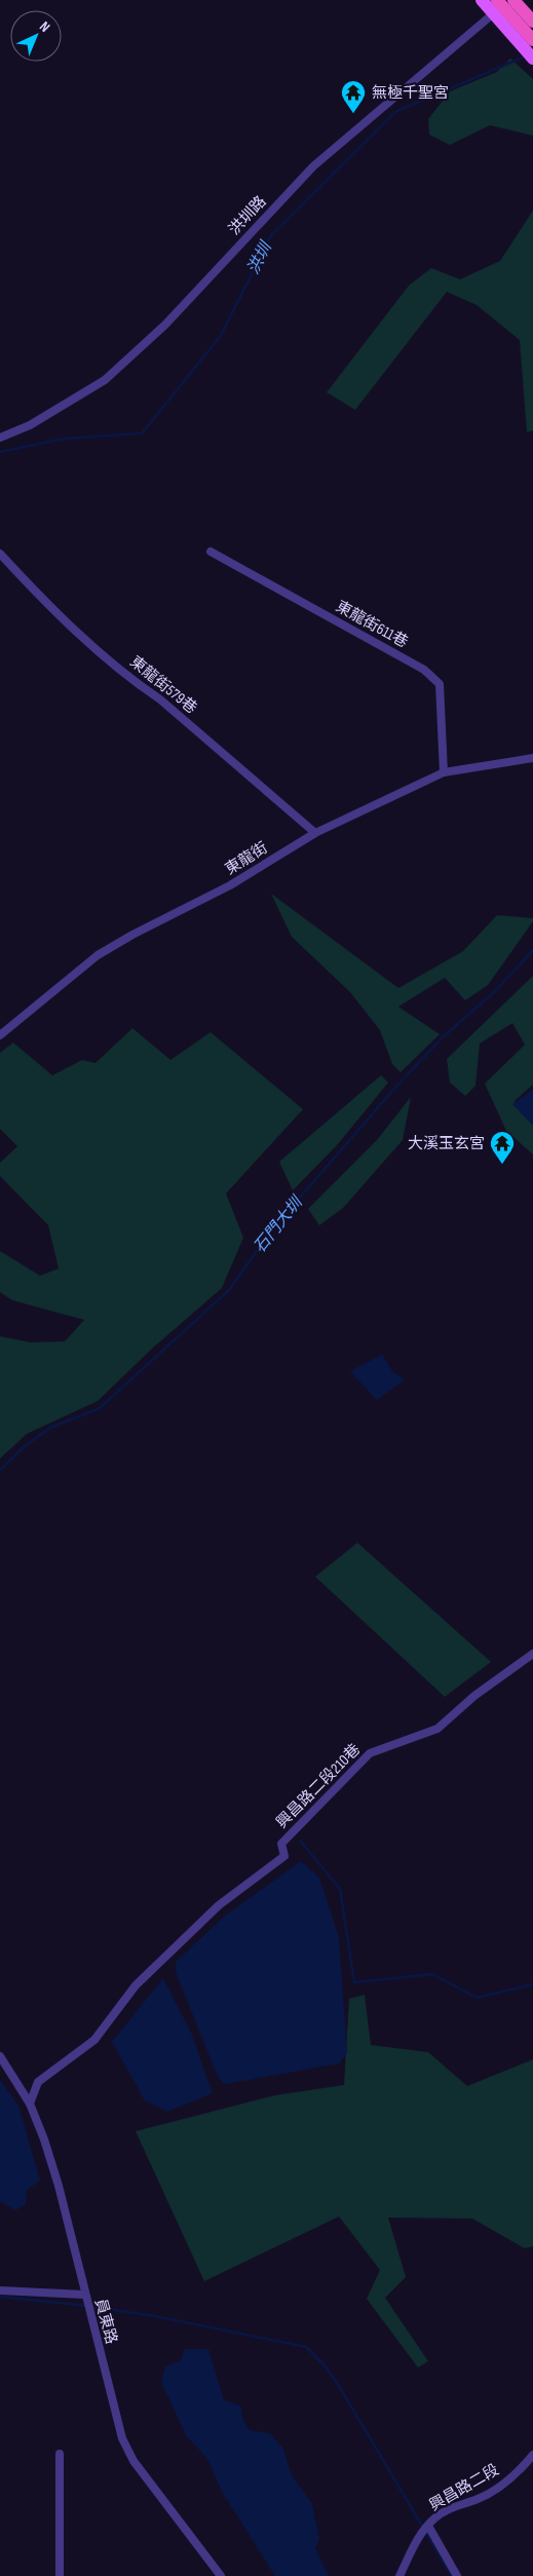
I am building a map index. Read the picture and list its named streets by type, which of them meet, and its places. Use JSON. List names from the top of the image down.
{
  "streets": {
    "street": [
      "洪圳路",
      "東龍街611巷",
      "東龍街579巷",
      "東龍街",
      "興昌路二段210巷",
      "員東路",
      "興昌路二段"
    ]
  },
  "crossings": [
    ["東龍街611巷", "東龍街"],
    ["東龍街579巷", "東龍街"],
    ["興昌路二段210巷", "員東路"]
  ],
  "water": ["洪圳", "石門大圳"],
  "places": {
    "temple": ["無極千聖宮", "大溪玉玄宮"]
  },
  "north": "top right"
}
